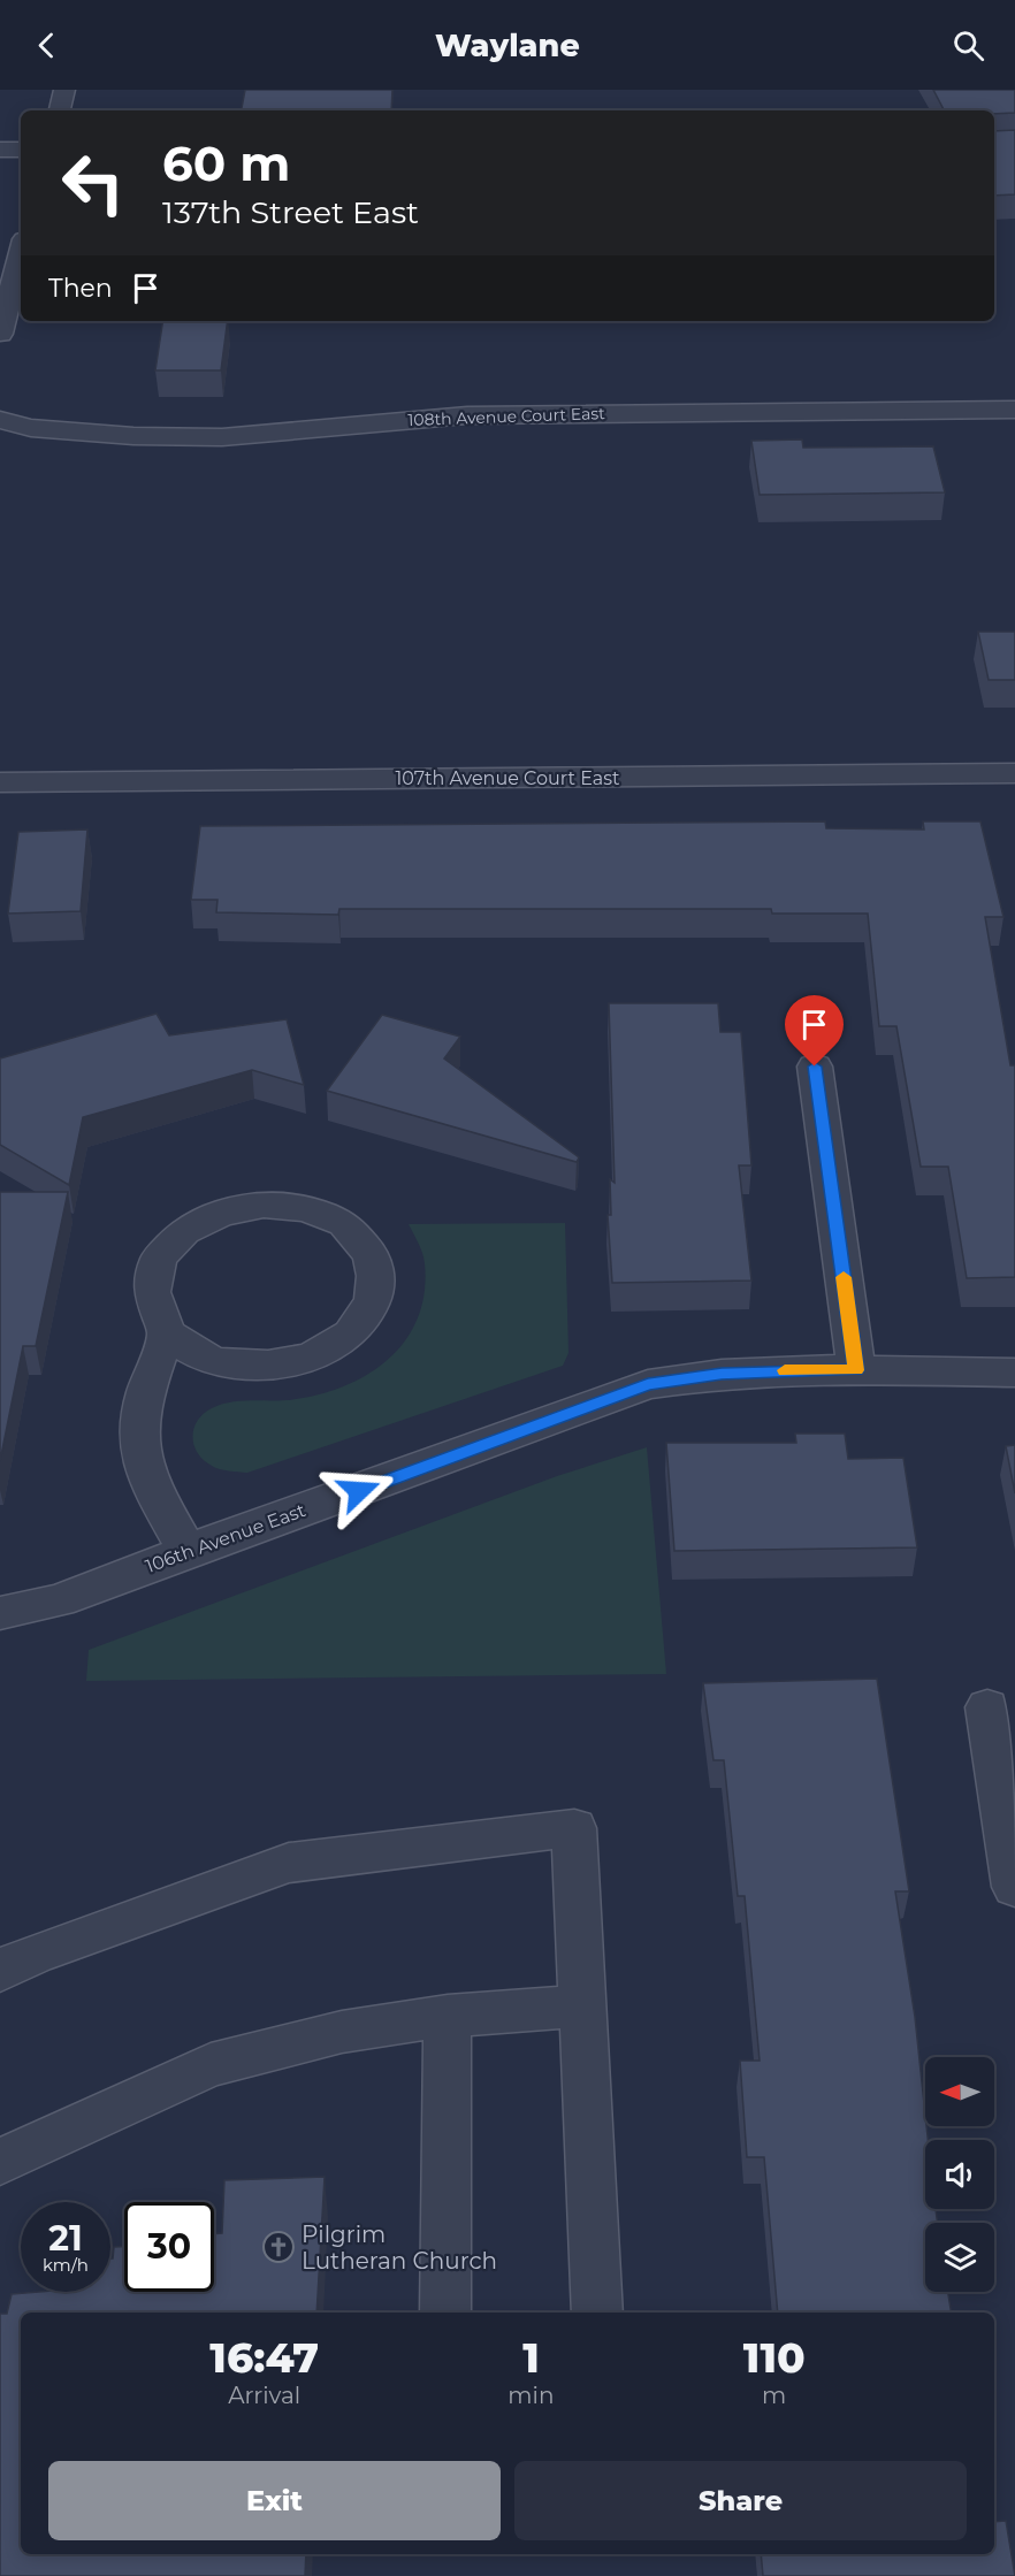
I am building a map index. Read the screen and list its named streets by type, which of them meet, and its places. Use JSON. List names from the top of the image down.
{
  "streets": {
    "street": ["108th Avenue Court East", "107th Avenue Court East", "106th Avenue East"]
  },
  "places": {
    "church": ["Pilgrim Lutheran Church"]
  },
  "north": "left",
  "page": {
    "header": "Waylane",
    "turn": ["60 m", "137th Street East"],
    "then": "Then",
    "speed": "21 km/h",
    "limit": "30",
    "eta": [
      "16:47",
      "Arrival",
      "1",
      "min",
      "110",
      "m"
    ],
    "buttons": ["Exit", "Share"]
  }
}
